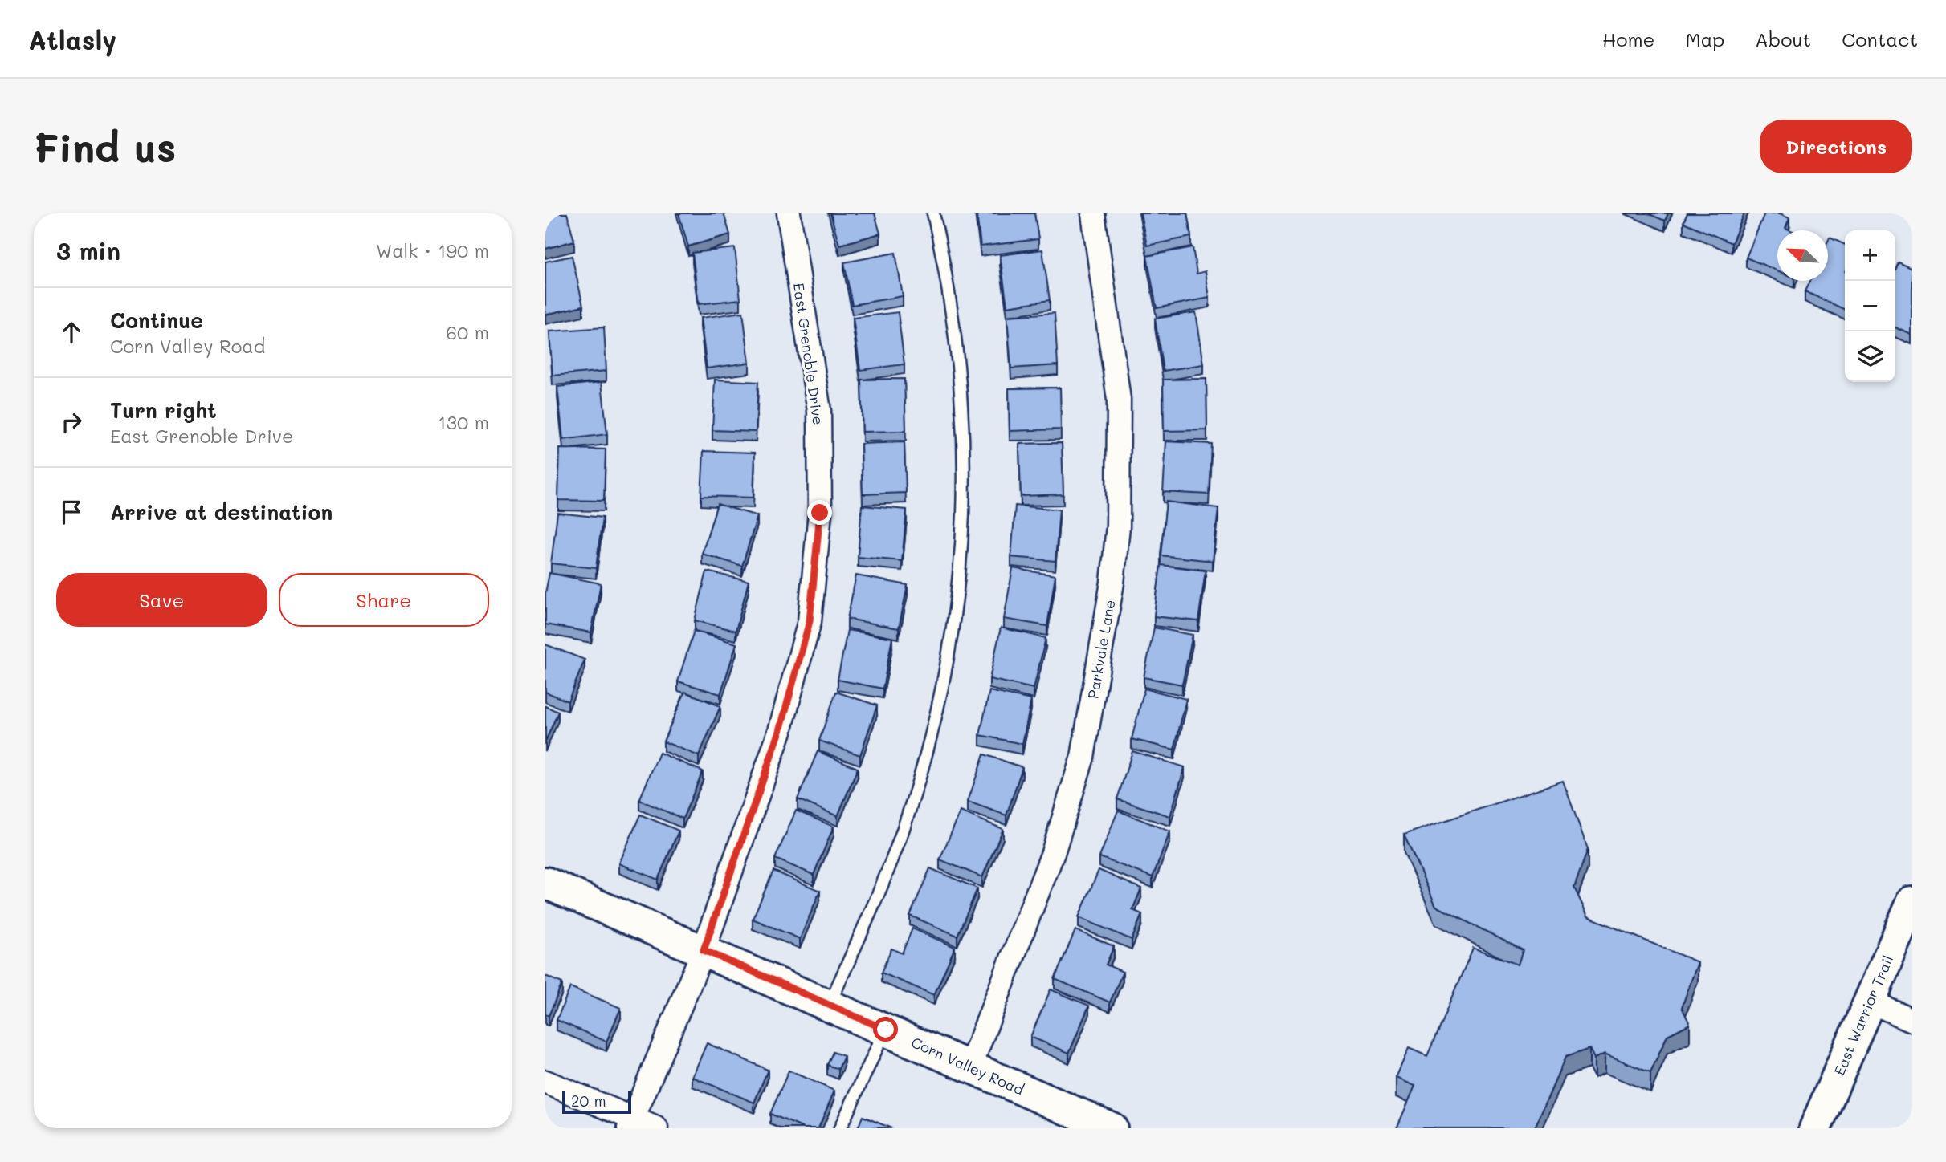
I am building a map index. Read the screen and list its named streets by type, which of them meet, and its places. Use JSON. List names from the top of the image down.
{
  "streets": {
    "main road": ["East Warrior Trail", "Corn Valley Road"],
    "street": ["East Grenoble Drive", "Parkvale Lane"]
  },
  "crossings": [
    ["East Grenoble Drive", "Corn Valley Road"],
    ["Parkvale Lane", "Corn Valley Road"]
  ],
  "scale_bar": "20 m",
  "north": "top left",
  "page": {
    "header": "Atlasly",
    "nav": [
      "Home",
      "Map",
      "About",
      "Contact"
    ],
    "buttons": [
      "Directions",
      ["Save", "Share"]
    ],
    "title": "Find us",
    "heading": ["3 min", "Walk · 190 m"],
    "map_buttons": ["+", "−"],
    "list": [
      ["Continue", "Corn Valley Road", "60 m"],
      ["Turn right", "East Grenoble Drive", "130 m"],
      "Arrive at destination"
    ],
    "scale": "20 m"
  }
}
